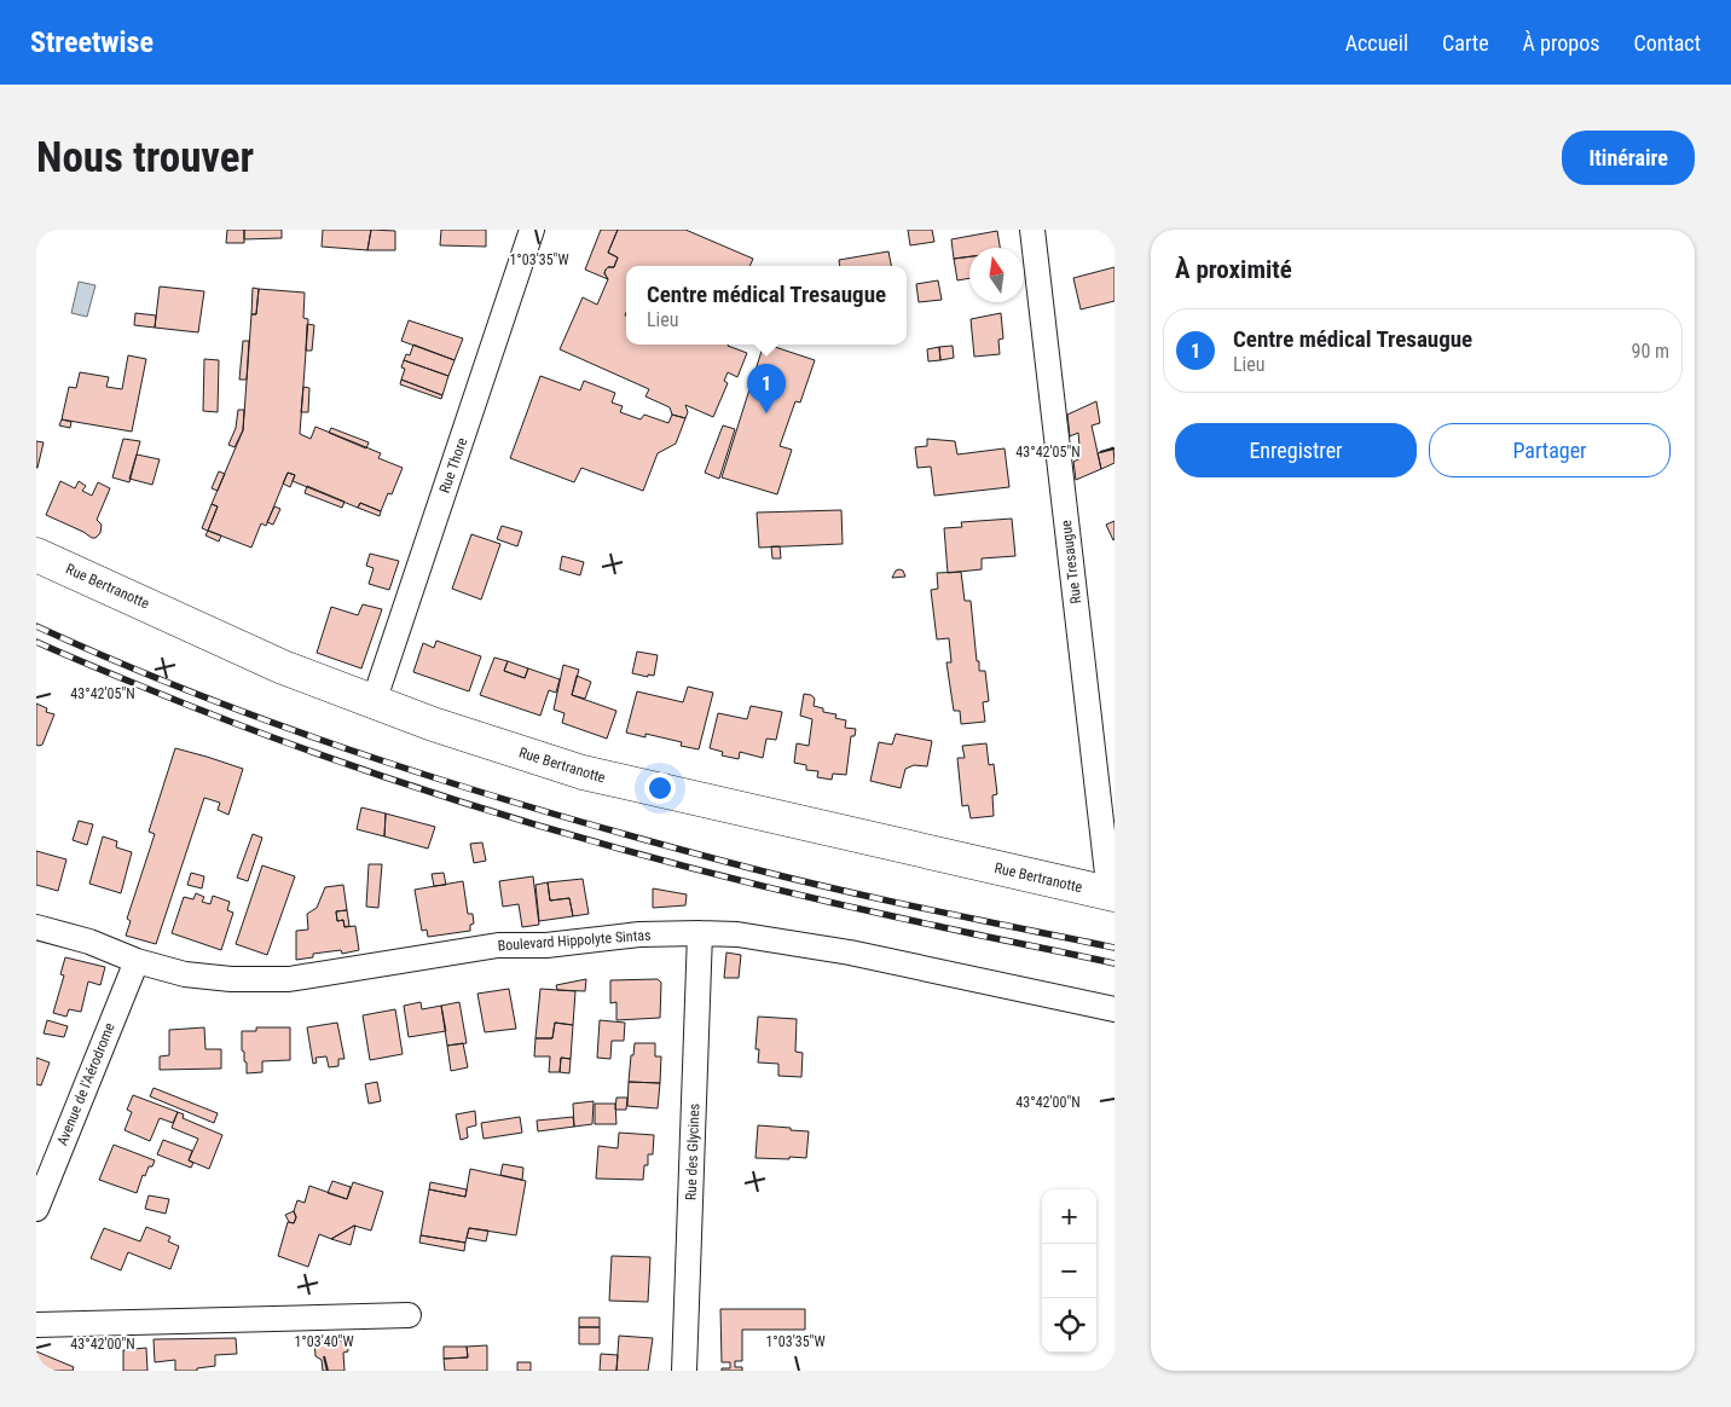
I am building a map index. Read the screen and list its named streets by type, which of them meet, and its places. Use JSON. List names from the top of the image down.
{
  "streets": {
    "street": [
      "Rue Thore",
      "Rue Tresaugue",
      "Rue Bertranotte",
      "Boulevard Hippolyte Sintas",
      "Avenue de l'Aérodrome",
      "Rue des Glycines"
    ]
  },
  "crossings": [
    ["Rue Thore", "Rue Bertranotte"],
    ["Rue Tresaugue", "Rue Bertranotte"],
    ["Boulevard Hippolyte Sintas", "Avenue de l'Aérodrome"],
    ["Boulevard Hippolyte Sintas", "Rue des Glycines"]
  ],
  "north": "top",
  "page": {
    "header": "Streetwise",
    "nav": [
      "Accueil",
      "Carte",
      "À propos",
      "Contact"
    ],
    "buttons": [
      "Itinéraire",
      ["Enregistrer", "Partager"]
    ],
    "title": "Nous trouver",
    "heading": "À proximité",
    "popup": ["Centre médical Tresaugue", "Lieu"],
    "list": [
      {
        "mark": "1",
        "name": "Centre médical Tresaugue",
        "note": "Lieu",
        "value": "90 m"
      }
    ],
    "pins": "1",
    "map_buttons": ["+", "−"]
  },
  "coordinates": [
    "1°03'35\"W",
    "43°42'05\"N",
    "43°42'00\"N",
    "1°03'40\"W"
  ]
}
